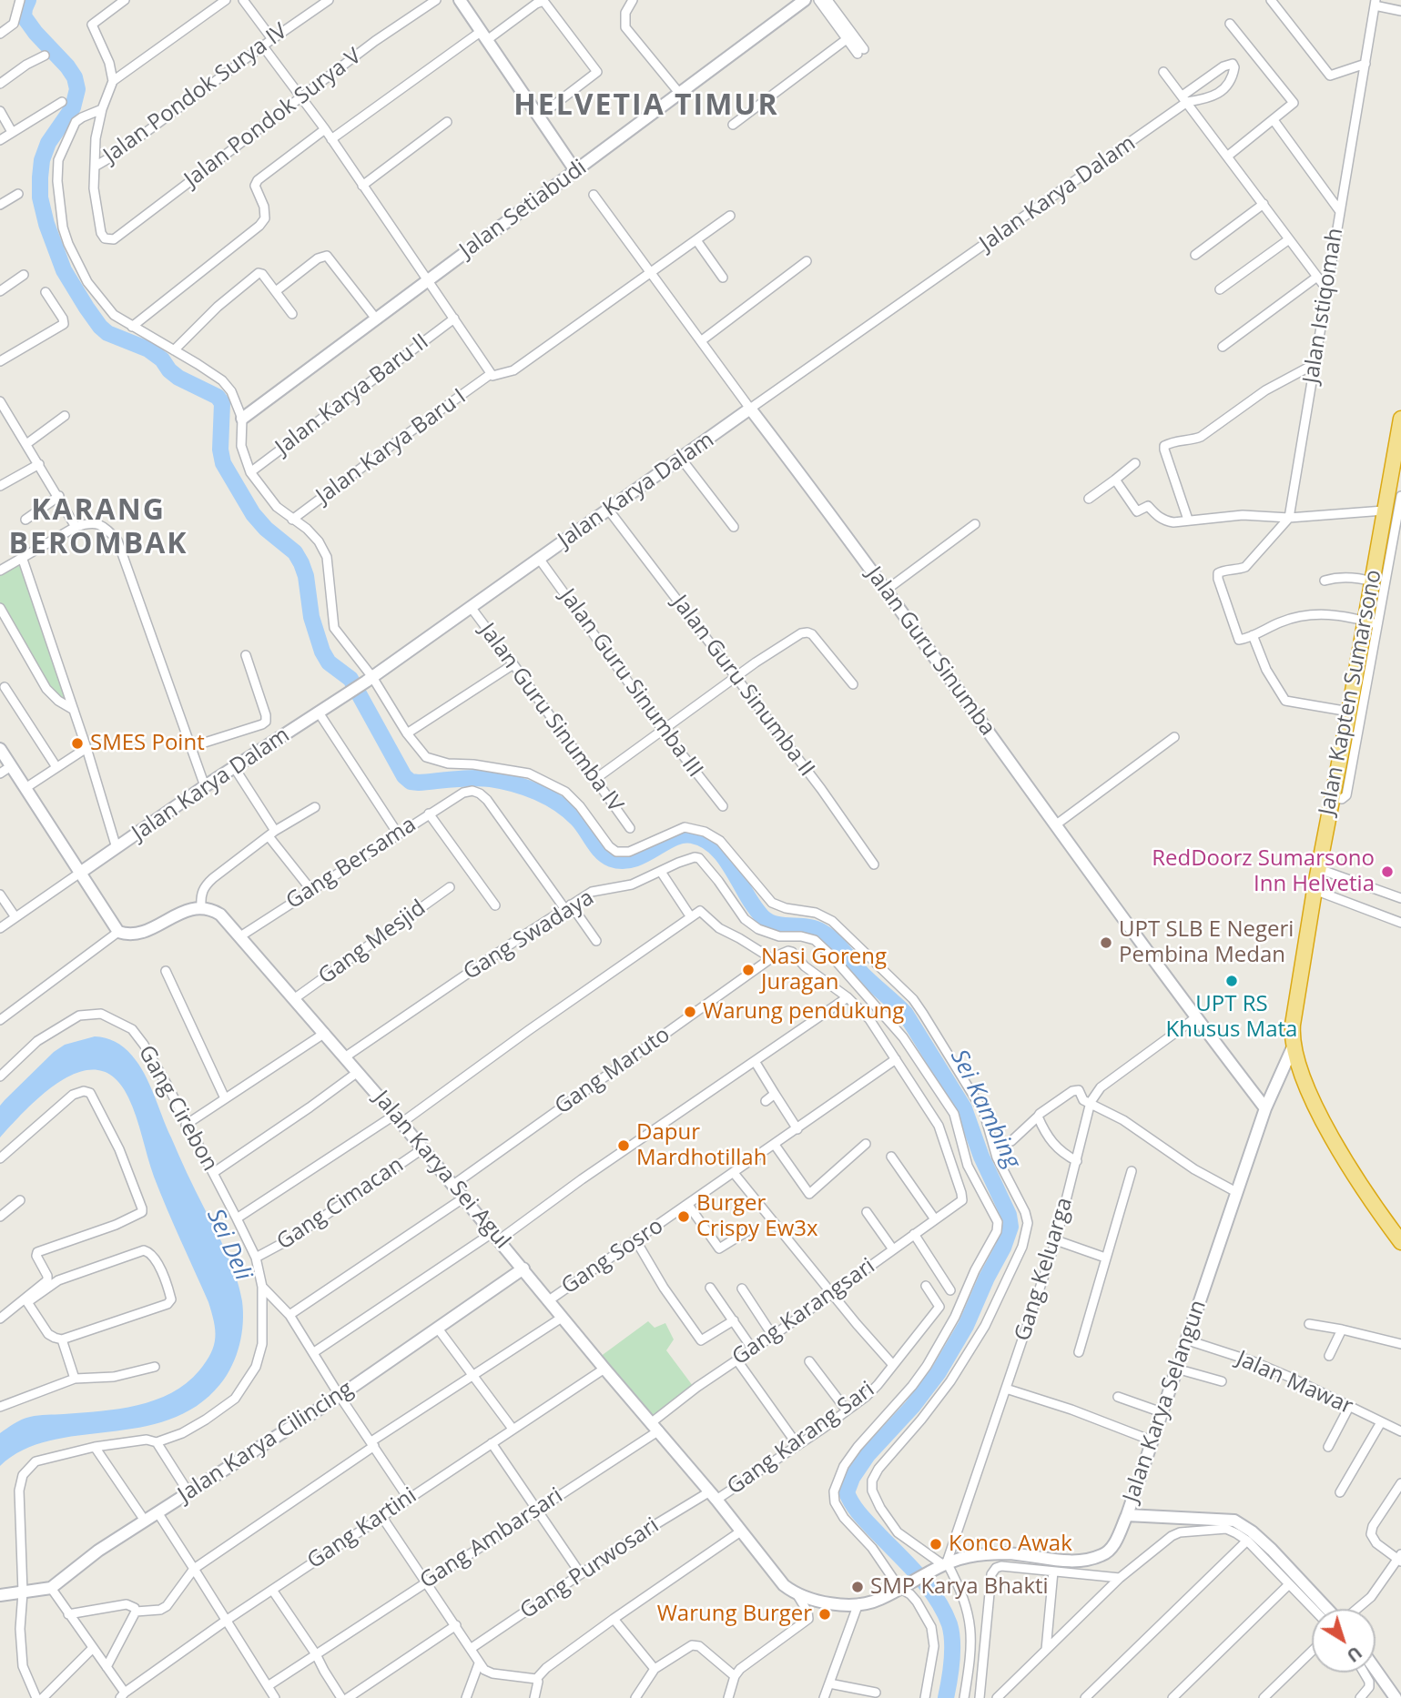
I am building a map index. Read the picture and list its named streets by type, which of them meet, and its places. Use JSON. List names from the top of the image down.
{
  "streets": {
    "highway": ["Jalan Kapten Sumarsono"],
    "street": [
      "Jalan Pondok Surya IV",
      "Jalan Pondok Surya V",
      "Jalan Karya Dalam",
      "Jalan Setiabudi",
      "Jalan Istiqomah",
      "Jalan Karya Baru II",
      "Jalan Karya Baru I",
      "Jalan Guru Sinumba",
      "Jalan Guru Sinumba III",
      "Jalan Guru Sinumba II",
      "Jalan Guru Sinumba IV",
      "Gang Bersama",
      "Gang Swadaya",
      "Gang Mesjid",
      "Gang Maruto",
      "Gang Cirebon",
      "Jalan Karya Sei Agul",
      "Gang Cimacan",
      "Gang Sosro",
      "Gang Keluarga",
      "Gang Karangsari",
      "Jalan Mawar",
      "Jalan Karya Selangun",
      "Gang Karang Sari",
      "Jalan Karya Cilincing",
      "Gang Kartini",
      "Gang Ambarsari",
      "Gang Purwosari"
    ]
  },
  "crossings": [
    ["Jalan Pondok Surya IV", "Jalan Pondok Surya V"],
    ["Jalan Karya Dalam", "Jalan Guru Sinumba"],
    ["Jalan Karya Dalam", "Jalan Guru Sinumba III"],
    ["Jalan Karya Dalam", "Jalan Guru Sinumba II"],
    ["Jalan Karya Dalam", "Jalan Guru Sinumba IV"],
    ["Jalan Guru Sinumba", "Jalan Karya Selangun"],
    ["Jalan Kapten Sumarsono", "Jalan Karya Selangun"],
    ["Gang Bersama", "Gang Swadaya"],
    ["Gang Bersama", "Jalan Karya Sei Agul"],
    ["Gang Swadaya", "Jalan Karya Sei Agul"],
    ["Gang Swadaya", "Jalan Karya Selangun"],
    ["Gang Mesjid", "Jalan Karya Sei Agul"],
    ["Gang Maruto", "Jalan Karya Sei Agul"],
    ["Gang Cirebon", "Gang Cimacan"],
    ["Gang Cirebon", "Jalan Karya Cilincing"],
    ["Jalan Karya Sei Agul", "Gang Cimacan"],
    ["Jalan Karya Sei Agul", "Gang Sosro"],
    ["Jalan Karya Sei Agul", "Gang Karangsari"],
    ["Jalan Karya Sei Agul", "Gang Karang Sari"],
    ["Jalan Karya Sei Agul", "Jalan Karya Cilincing"],
    ["Jalan Karya Sei Agul", "Gang Kartini"],
    ["Jalan Karya Sei Agul", "Gang Ambarsari"],
    ["Jalan Karya Sei Agul", "Gang Purwosari"],
    ["Gang Sosro", "Gang Karangsari"],
    ["Gang Keluarga", "Jalan Karya Selangun"],
    ["Gang Karangsari", "Gang Ambarsari"],
    ["Jalan Mawar", "Jalan Karya Selangun"],
    ["Gang Karang Sari", "Gang Purwosari"]
  ],
  "districts": ["HELVETIA TIMUR", "KARANG BEROMBAK"],
  "water": ["Sei Kambing", "Sei Deli"],
  "places": [
    "SMES Point",
    "RedDoorz Sumarsono Inn Helvetia",
    "UPT SLB E Negeri Pembina Medan",
    "Nasi Goreng Juragan",
    "UPT RS Khusus Mata",
    "Warung pendukung",
    "Dapur Mardhotillah",
    "Burger Crispy Ew3x",
    "Konco Awak",
    "SMP Karya Bhakti",
    "Warung Burger"
  ],
  "north": "bottom right"
}
